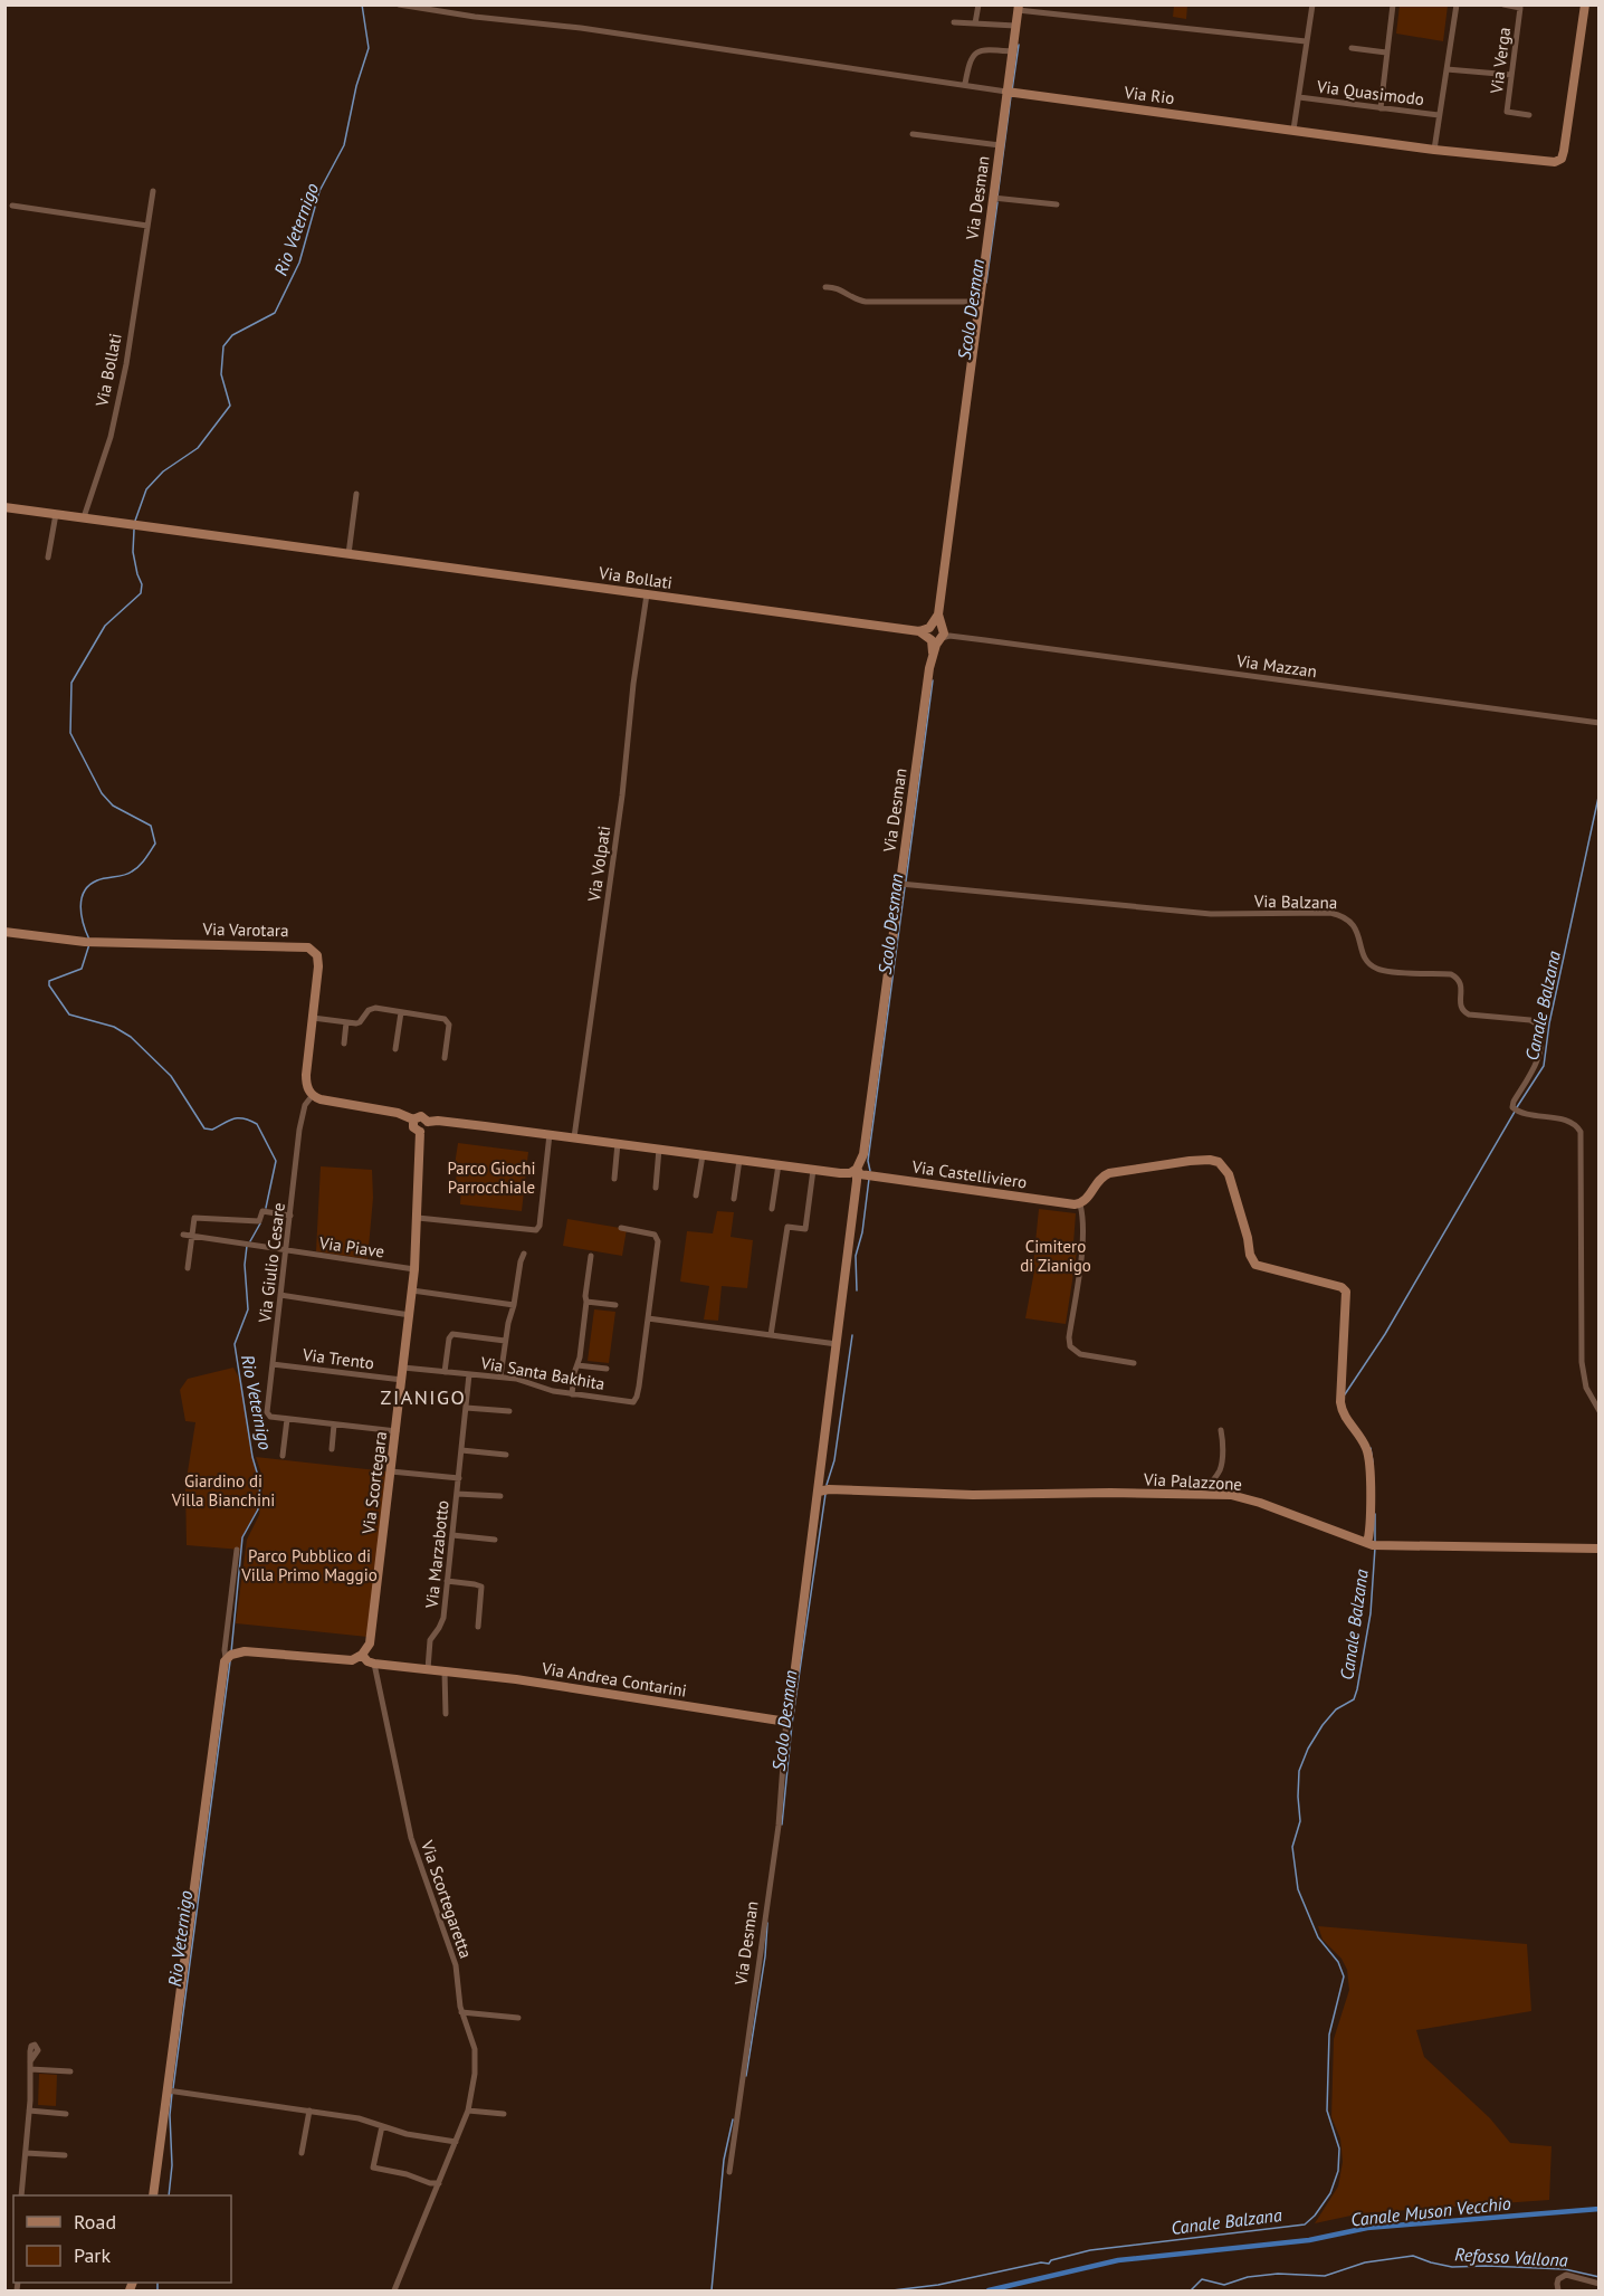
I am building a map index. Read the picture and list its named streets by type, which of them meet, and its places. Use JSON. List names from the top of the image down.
{
  "streets": {
    "street": [
      "Via Verga",
      "Via Quasimodo",
      "Via Rio",
      "Via Desman",
      "Via Bollati",
      "Via Mazzan",
      "Via Volpati",
      "Via Balzana",
      "Via Varotara",
      "Via Castelliviero",
      "Via Piave",
      "Via Giulio Cesare",
      "Via Trento",
      "Via Santa Bakhita",
      "Via Palazzone",
      "Via Scortegara",
      "Via Marzabotto",
      "Via Andrea Contarini",
      "Via Scortegaretta"
    ]
  },
  "crossings": [
    ["Via Rio", "Via Desman"],
    ["Via Desman", "Via Bollati"],
    ["Via Desman", "Via Mazzan"],
    ["Via Desman", "Via Balzana"],
    ["Via Desman", "Via Castelliviero"],
    ["Via Desman", "Via Palazzone"],
    ["Via Desman", "Via Andrea Contarini"],
    ["Via Bollati", "Via Mazzan"],
    ["Via Bollati", "Via Volpati"],
    ["Via Varotara", "Via Giulio Cesare"],
    ["Via Piave", "Via Giulio Cesare"],
    ["Via Piave", "Via Scortegara"],
    ["Via Giulio Cesare", "Via Trento"],
    ["Via Trento", "Via Scortegara"],
    ["Via Santa Bakhita", "Via Scortegara"],
    ["Via Santa Bakhita", "Via Marzabotto"],
    ["Via Scortegara", "Via Marzabotto"],
    ["Via Marzabotto", "Via Andrea Contarini"],
    ["Via Andrea Contarini", "Via Scortegaretta"]
  ],
  "districts": ["ZIANIGO"],
  "water": [
    "Rio Veternigo",
    "Scolo Desman",
    "Canale Balzana",
    "Canale Muson Vecchio",
    "Refosso Vallona"
  ],
  "parks": [
    "Parco Giochi Parrocchiale",
    "Cimitero di Zianigo",
    "Giardino di Villa Bianchini",
    "Parco Pubblico di Villa Primo Maggio"
  ],
  "legend": ["Road", "Park"]
}
